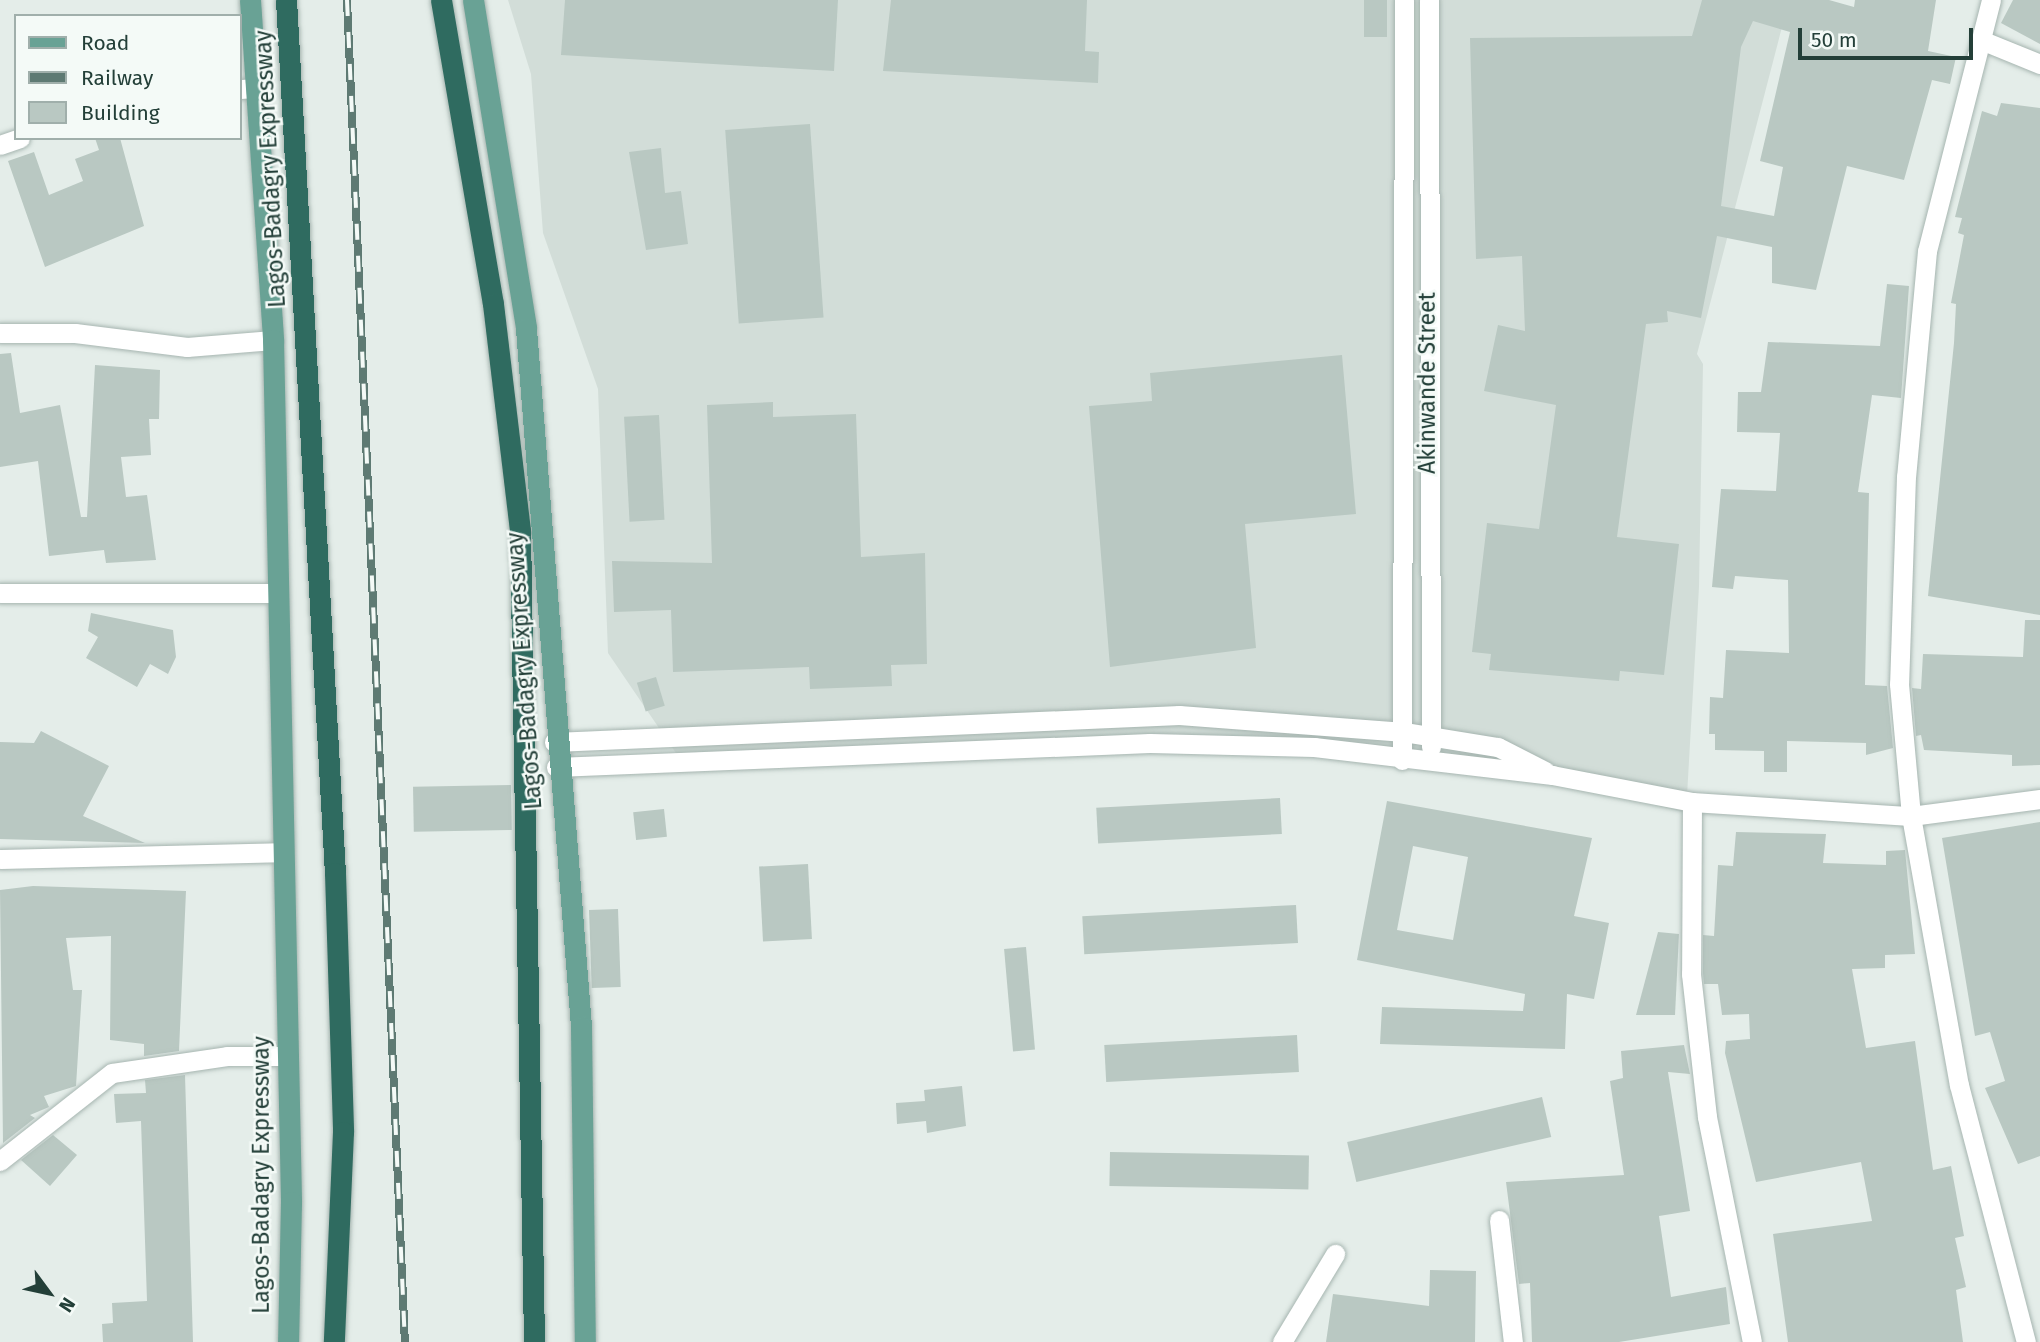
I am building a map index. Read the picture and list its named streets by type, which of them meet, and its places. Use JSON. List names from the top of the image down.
{
  "streets": {
    "highway": ["Lagos-Badagry Expressway"],
    "street": ["Akinwande Street"]
  },
  "legend": ["Road", "Railway", "Building"],
  "scale_bar": "50 m",
  "north": "bottom right"
}
